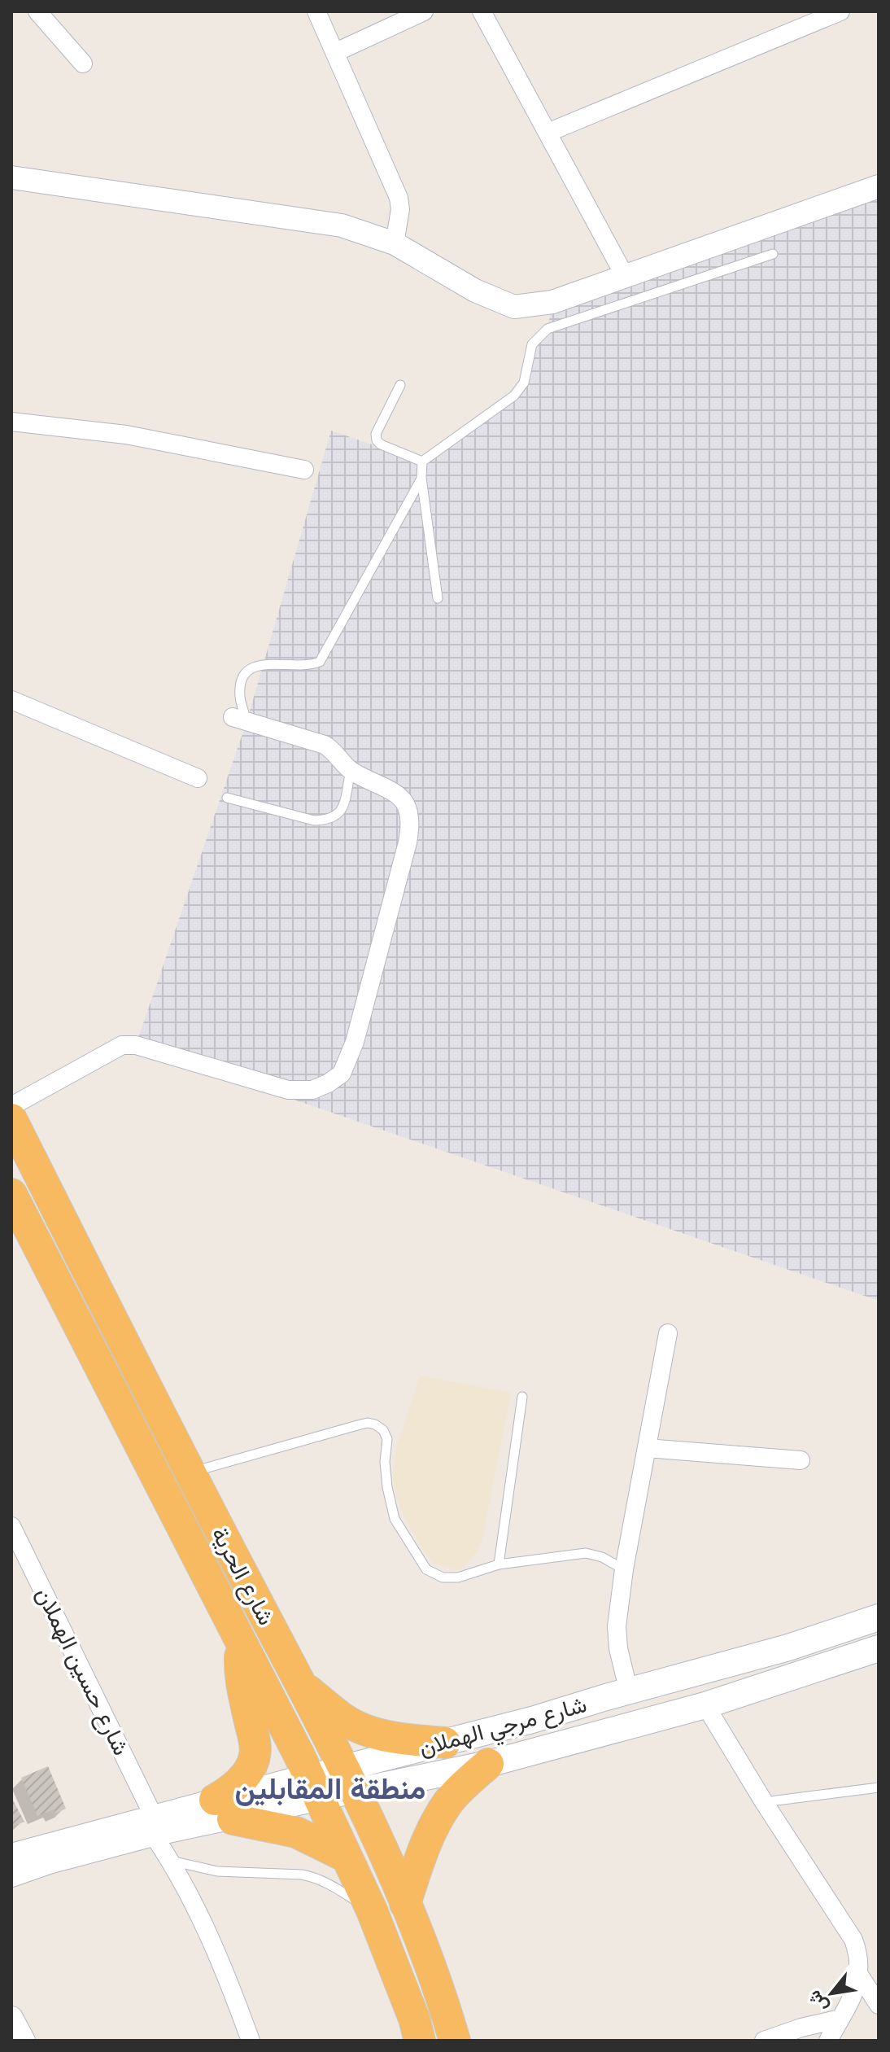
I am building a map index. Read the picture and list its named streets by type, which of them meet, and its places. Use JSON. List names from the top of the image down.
{
  "streets": {
    "highway": ["شارع الحرية"],
    "main road": ["شارع مرجي الهملان"],
    "street": ["شارع حسين الهملان"]
  },
  "crossings": [
    ["شارع الحرية", "شارع مرجي الهملان"],
    ["شارع حسين الهملان", "شارع مرجي الهملان"]
  ],
  "districts": ["منطقة المقابلين"],
  "north": "bottom left"
}
